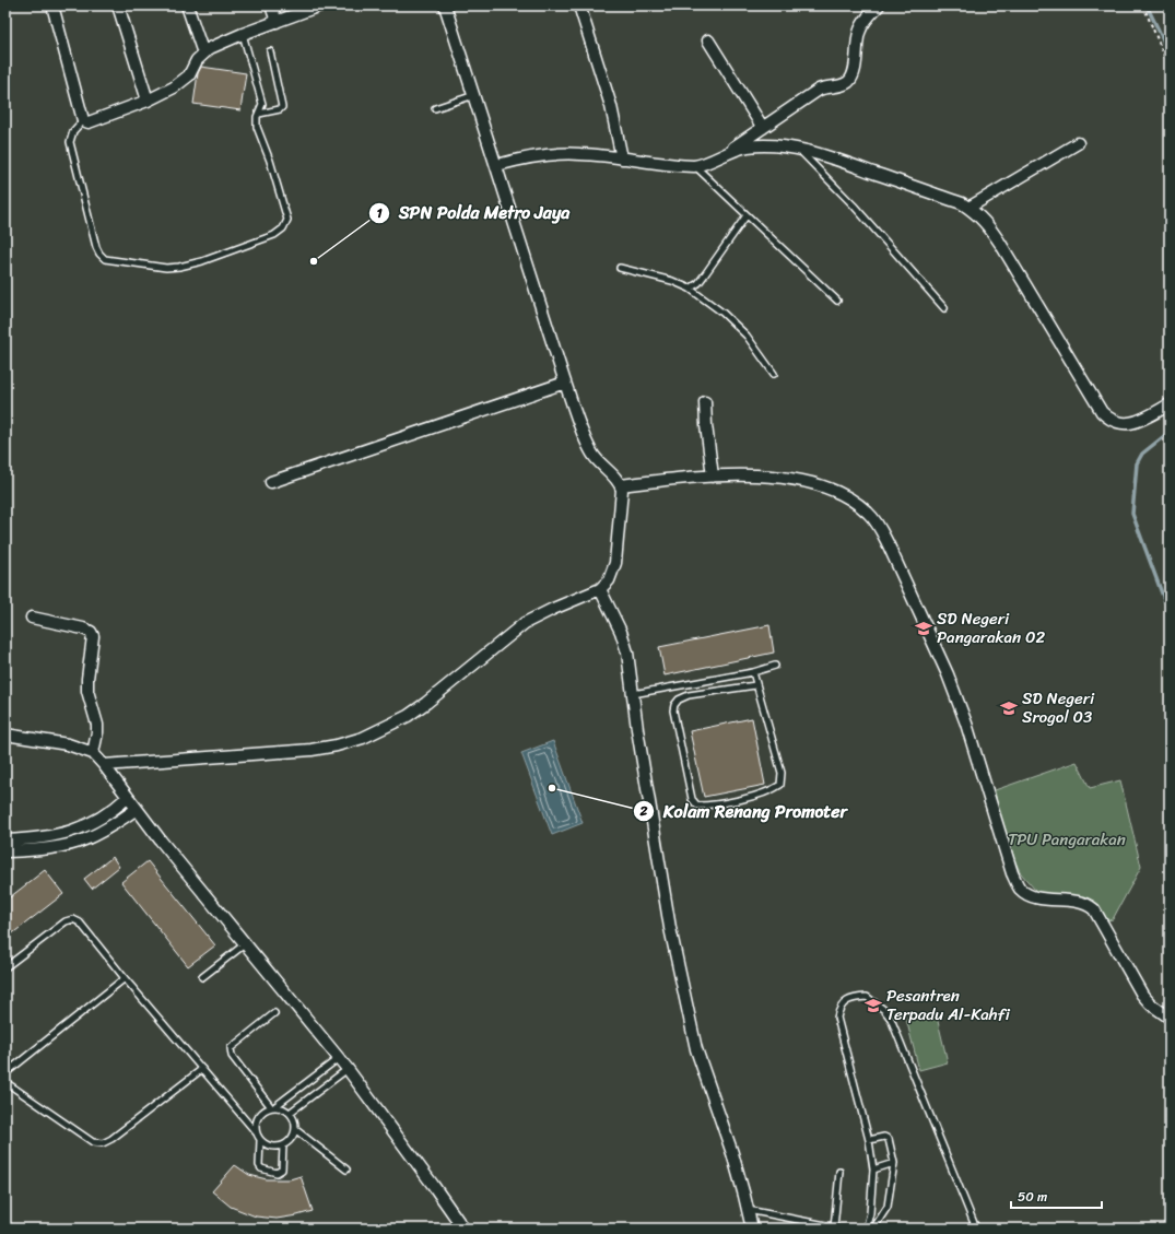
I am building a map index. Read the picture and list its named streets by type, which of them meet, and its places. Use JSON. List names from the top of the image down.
{
  "parks": ["TPU Pangarakan"],
  "places": {
    "other": ["SPN Polda Metro Jaya", "Kolam Renang Promoter"],
    "school or university": ["SD Negeri Pangarakan 02", "SD Negeri Srogol 03", "Pesantren Terpadu Al-Kahfi"]
  },
  "scale_bar": "50 m"
}
